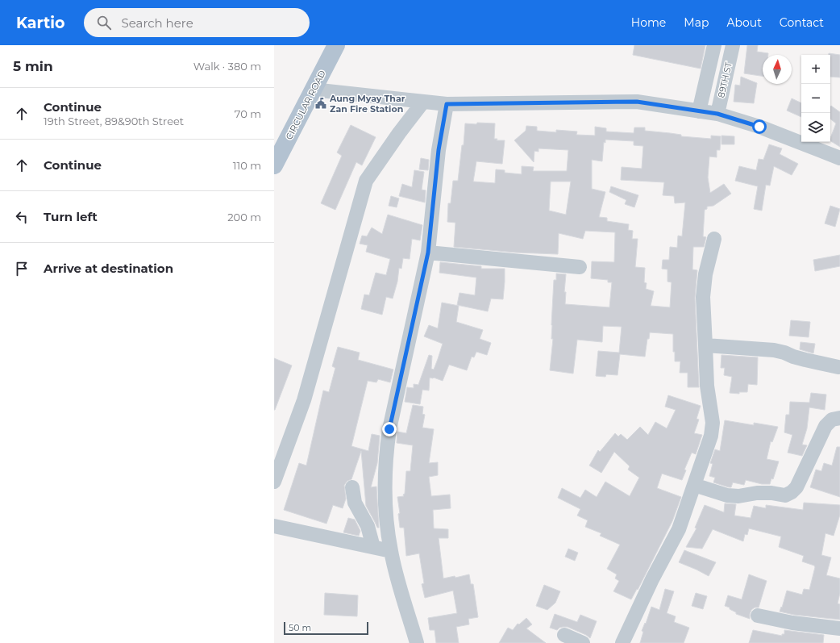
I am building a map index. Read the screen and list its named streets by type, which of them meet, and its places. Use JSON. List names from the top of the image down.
{
  "streets": {
    "main road": ["CIRCULAR ROAD"],
    "street": ["89TH ST"]
  },
  "places": {
    "public building": ["Aung Myay Thar Zan Fire Station"]
  },
  "scale_bar": "50 m",
  "north": "top",
  "page": {
    "header": "Kartio",
    "search": "Search here",
    "nav": [
      "Home",
      "Map",
      "About",
      "Contact"
    ],
    "heading": ["5 min", "Walk · 380 m"],
    "map_buttons": ["+", "−"],
    "list": [
      ["Continue", "19th Street, 89&90th Street", "70 m"],
      ["Continue", "110 m"],
      ["Turn left", "200 m"],
      "Arrive at destination"
    ],
    "scale": "50 m"
  }
}
